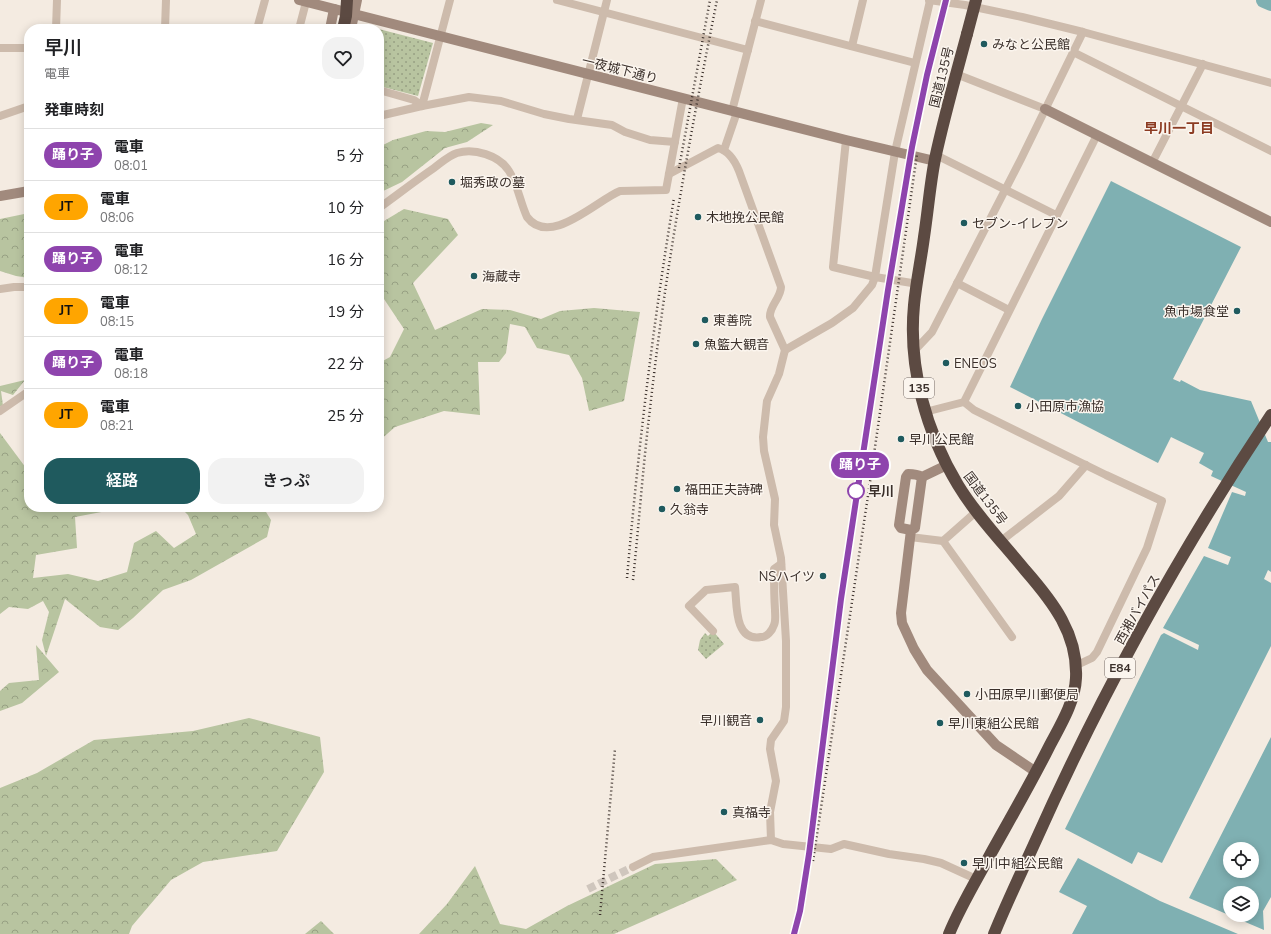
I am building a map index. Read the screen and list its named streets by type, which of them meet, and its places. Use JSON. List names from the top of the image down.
{
  "streets": {
    "highway": [
      "国道135号",
      "135",
      "西湘バイパス",
      "E84"
    ],
    "street": ["一夜城下通り"]
  },
  "crossings": [
    ["一夜城下通り", "国道135号"]
  ],
  "districts": ["早川一丁目"],
  "places": [
    "みなと公民館",
    "堀秀政の墓",
    "木地挽公民館",
    "セブン-イレブン",
    "海蔵寺",
    "魚市場食堂",
    "東善院",
    "魚籃大観音",
    "ENEOS",
    "小田原市漁協",
    "早川公民館",
    "福田正夫詩碑",
    "早川",
    "久翁寺",
    "NSハイツ",
    "小田原早川郵便局",
    "早川観音",
    "早川東組公民館",
    "真福寺",
    "早川中組公民館"
  ],
  "page": {
    "on_map": "踊り子",
    "heading": [
      ["早川", "電車"],
      "発車時刻"
    ],
    "list": [
      {
        "mark": "踊り子",
        "name": "電車",
        "note": "08:01",
        "value": "5 分"
      },
      {
        "mark": "JT",
        "name": "電車",
        "note": "08:06",
        "value": "10 分"
      },
      {
        "mark": "踊り子",
        "name": "電車",
        "note": "08:12",
        "value": "16 分"
      },
      {
        "mark": "JT",
        "name": "電車",
        "note": "08:15",
        "value": "19 分"
      },
      {
        "mark": "踊り子",
        "name": "電車",
        "note": "08:18",
        "value": "22 分"
      },
      {
        "mark": "JT",
        "name": "電車",
        "note": "08:21",
        "value": "25 分"
      }
    ],
    "buttons": ["経路", "きっぷ"]
  }
}
